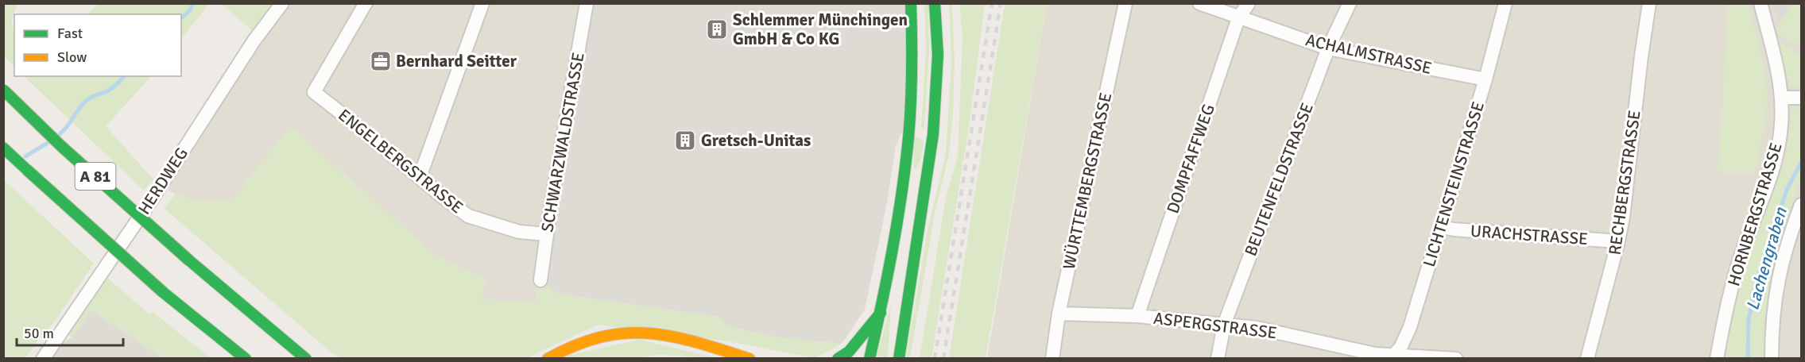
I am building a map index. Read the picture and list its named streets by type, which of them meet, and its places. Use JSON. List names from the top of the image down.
{
  "streets": {
    "main road": ["A 81"],
    "street": [
      "ACHALMSTRASSE",
      "SCHWARZWALDSTRASSE",
      "DOMPFAFFWEG",
      "ENGELBERGSTRASSE",
      "BEUTENFELDSTRASSE",
      "HERDWEG",
      "WÜRTTEMBERGSTRASSE",
      "RECHBERGSTRASSE",
      "LICHTENSTEINSTRASSE",
      "HORNBERGSTRASSE",
      "URACHSTRASSE",
      "ASPERGSTRASSE"
    ]
  },
  "crossings": [
    ["ACHALMSTRASSE", "DOMPFAFFWEG"],
    ["ACHALMSTRASSE", "BEUTENFELDSTRASSE"],
    ["ACHALMSTRASSE", "LICHTENSTEINSTRASSE"],
    ["SCHWARZWALDSTRASSE", "ENGELBERGSTRASSE"],
    ["DOMPFAFFWEG", "ASPERGSTRASSE"],
    ["BEUTENFELDSTRASSE", "ASPERGSTRASSE"],
    ["WÜRTTEMBERGSTRASSE", "ASPERGSTRASSE"],
    ["RECHBERGSTRASSE", "URACHSTRASSE"],
    ["LICHTENSTEINSTRASSE", "URACHSTRASSE"],
    ["LICHTENSTEINSTRASSE", "ASPERGSTRASSE"]
  ],
  "water": ["Lachengraben"],
  "places": {
    "building": ["Schlemmer Münchingen GmbH & Co KG", "Gretsch-Unitas"],
    "office": ["Bernhard Seitter"]
  },
  "legend": ["Fast", "Slow"],
  "scale_bar": "50 m"
}
